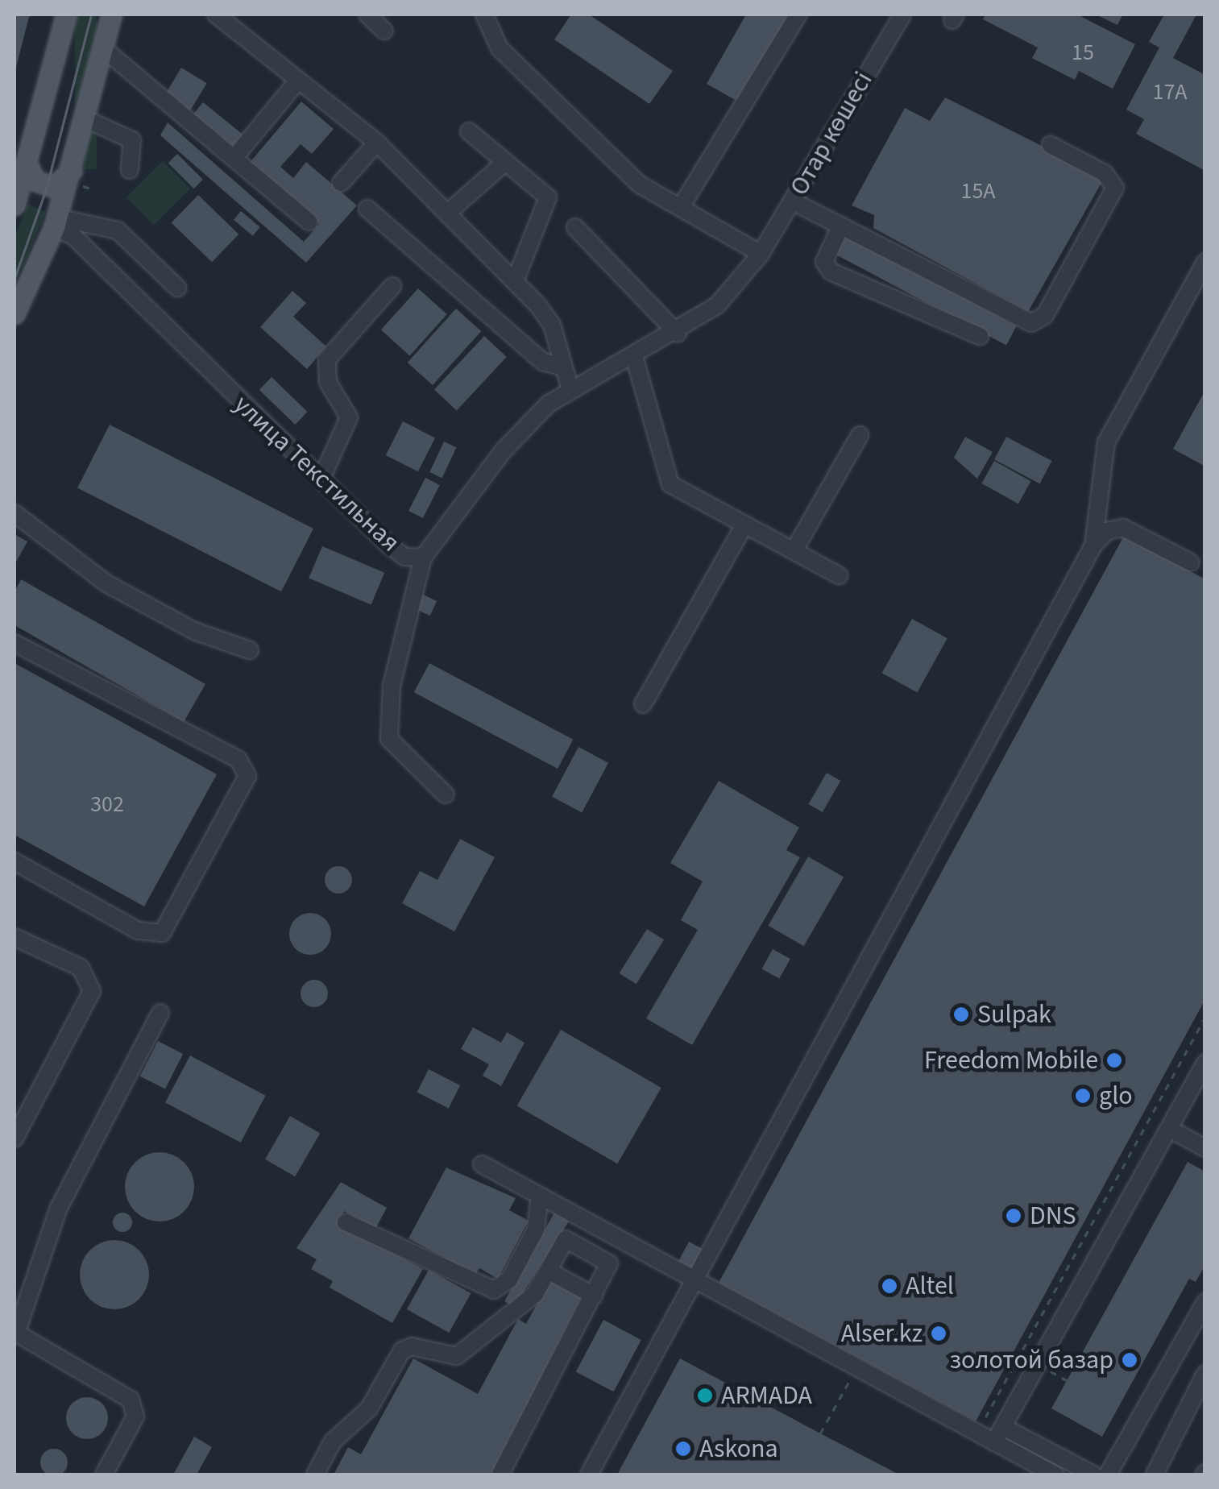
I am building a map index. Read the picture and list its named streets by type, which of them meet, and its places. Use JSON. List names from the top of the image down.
{
  "streets": {
    "street": ["Отар көшесі", "улица Текстильная"]
  },
  "crossings": [
    ["Отар көшесі", "улица Текстильная"]
  ],
  "places": [
    "Sulpak",
    "Freedom Mobile",
    "glo",
    "DNS",
    "Altel",
    "Alser.kz",
    "золотой базар",
    "ARMADA",
    "Askona"
  ],
  "house_numbers": [
    "15",
    "17А",
    "15А",
    "302"
  ]
}
